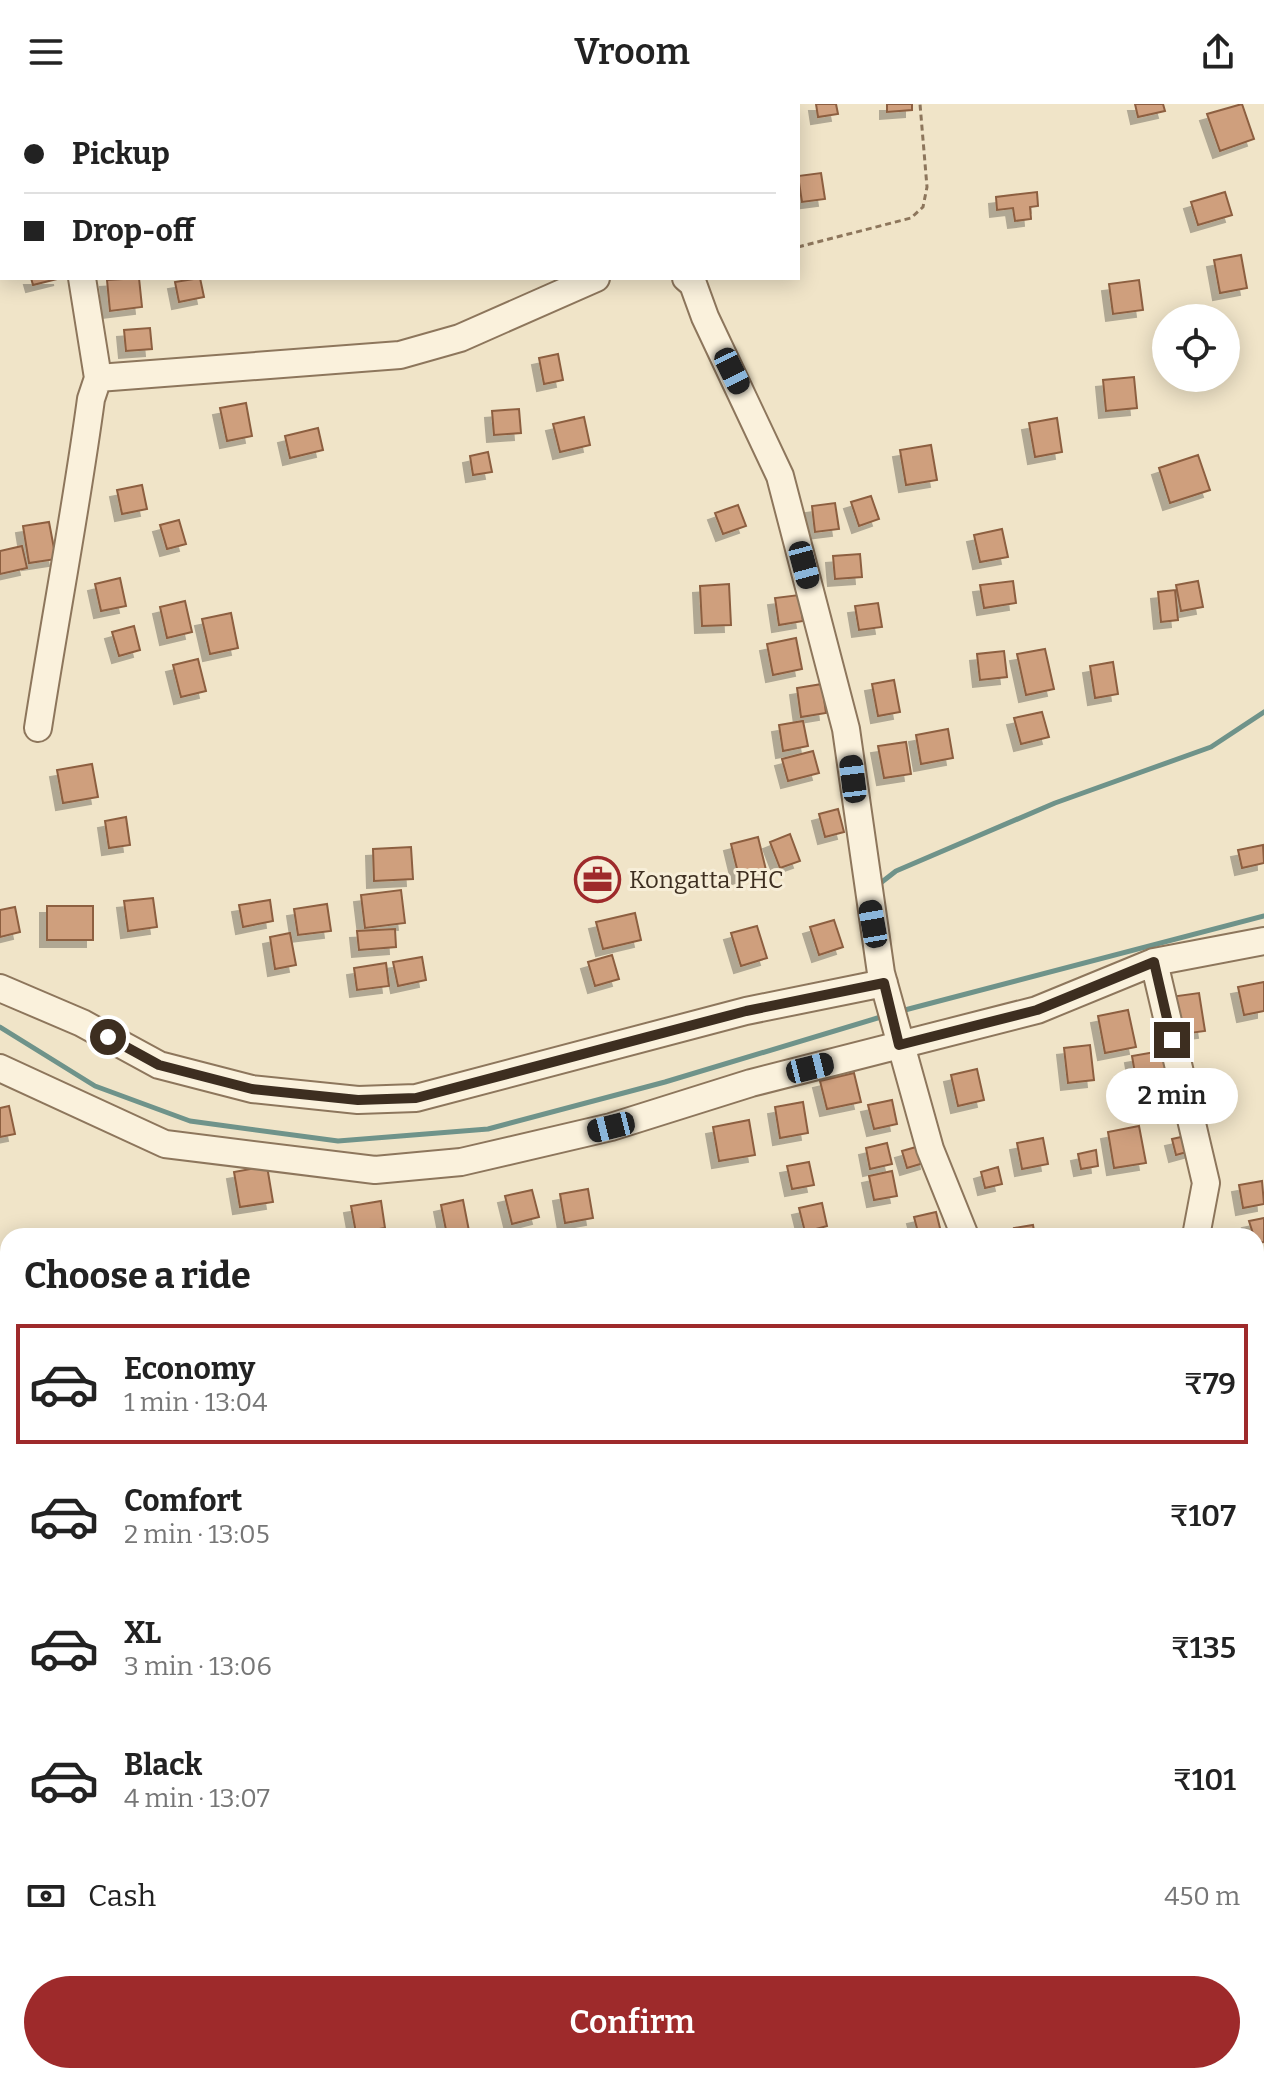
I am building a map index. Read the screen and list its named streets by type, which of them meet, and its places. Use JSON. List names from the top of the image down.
{
  "places": {
    "office": ["Kongatta PHC"]
  },
  "page": {
    "header": "Vroom",
    "banner": ["Pickup", "Drop-off"],
    "bubble": "2 min",
    "heading": "Choose a ride",
    "list": [
      {
        "name": "Economy",
        "note": "1 min · 13:04",
        "value": "₹79"
      },
      {
        "name": "Comfort",
        "note": "2 min · 13:05",
        "value": "₹107"
      },
      {
        "name": "XL",
        "note": "3 min · 13:06",
        "value": "₹135"
      },
      {
        "name": "Black",
        "note": "4 min · 13:07",
        "value": "₹101"
      }
    ],
    "pay": ["Cash", "450 m"],
    "buttons": "Confirm"
  }
}
